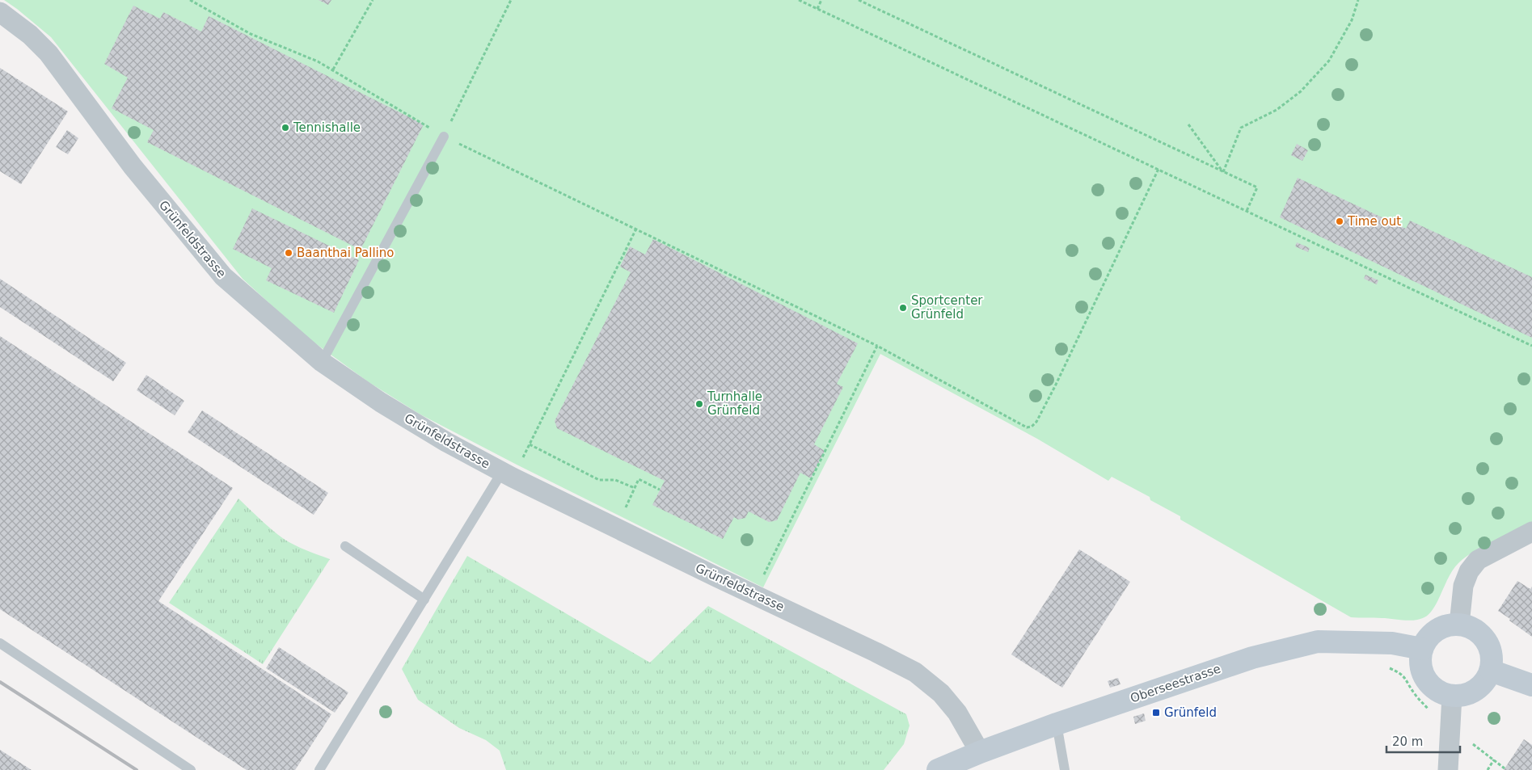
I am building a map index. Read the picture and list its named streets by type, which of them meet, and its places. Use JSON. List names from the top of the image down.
{
  "streets": {
    "street": ["Grünfeldstrasse", "Oberseestrasse"]
  },
  "crossings": [
    ["Grünfeldstrasse", "Oberseestrasse"]
  ],
  "places": {
    "other": [
      "Tennishalle",
      "Time out",
      "Baanthai Pallino",
      "Sportcenter Grünfeld",
      "Turnhalle Grünfeld"
    ],
    "transit": ["Grünfeld"]
  },
  "scale_bar": "20 m"
}
